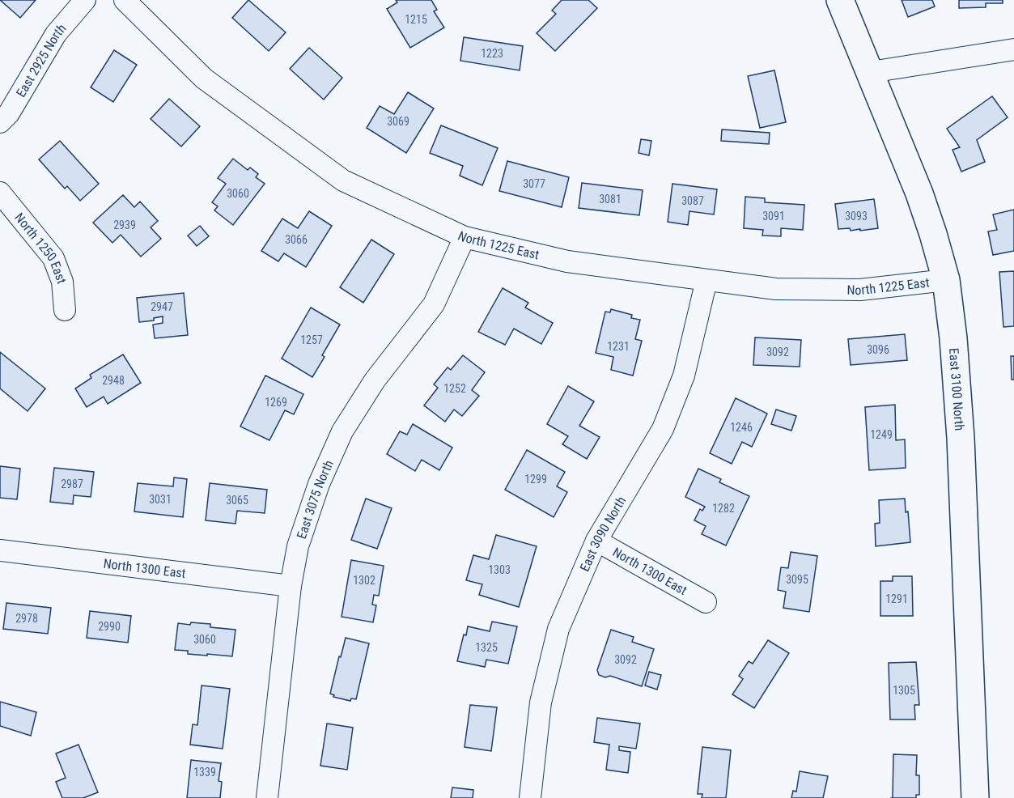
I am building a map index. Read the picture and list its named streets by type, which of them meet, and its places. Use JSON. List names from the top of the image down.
{
  "streets": {
    "main road": ["East 3100 North"],
    "street": [
      "East 2925 North",
      "North 1225 East",
      "North 1250 East",
      "East 3075 North",
      "East 3090 North",
      "North 1300 East"
    ]
  },
  "crossings": [
    ["North 1225 East", "East 3100 North"],
    ["North 1225 East", "East 3075 North"],
    ["North 1225 East", "East 3090 North"],
    ["East 3075 North", "North 1300 East"],
    ["East 3090 North", "North 1300 East"]
  ],
  "house_numbers": [
    "1215",
    "1223",
    "3069",
    "3077",
    "3060",
    "3081",
    "3087",
    "3091",
    "3093",
    "2939",
    "3066",
    "2947",
    "1257",
    "1231",
    "3096",
    "3092",
    "2948",
    "1252",
    "1269",
    "1246",
    "1249",
    "1299",
    "2987",
    "3031",
    "3065",
    "1282",
    "1303",
    "3095",
    "1302",
    "1291",
    "2978",
    "2990",
    "3060",
    "1325",
    "3092",
    "1305",
    "1339"
  ]
}
